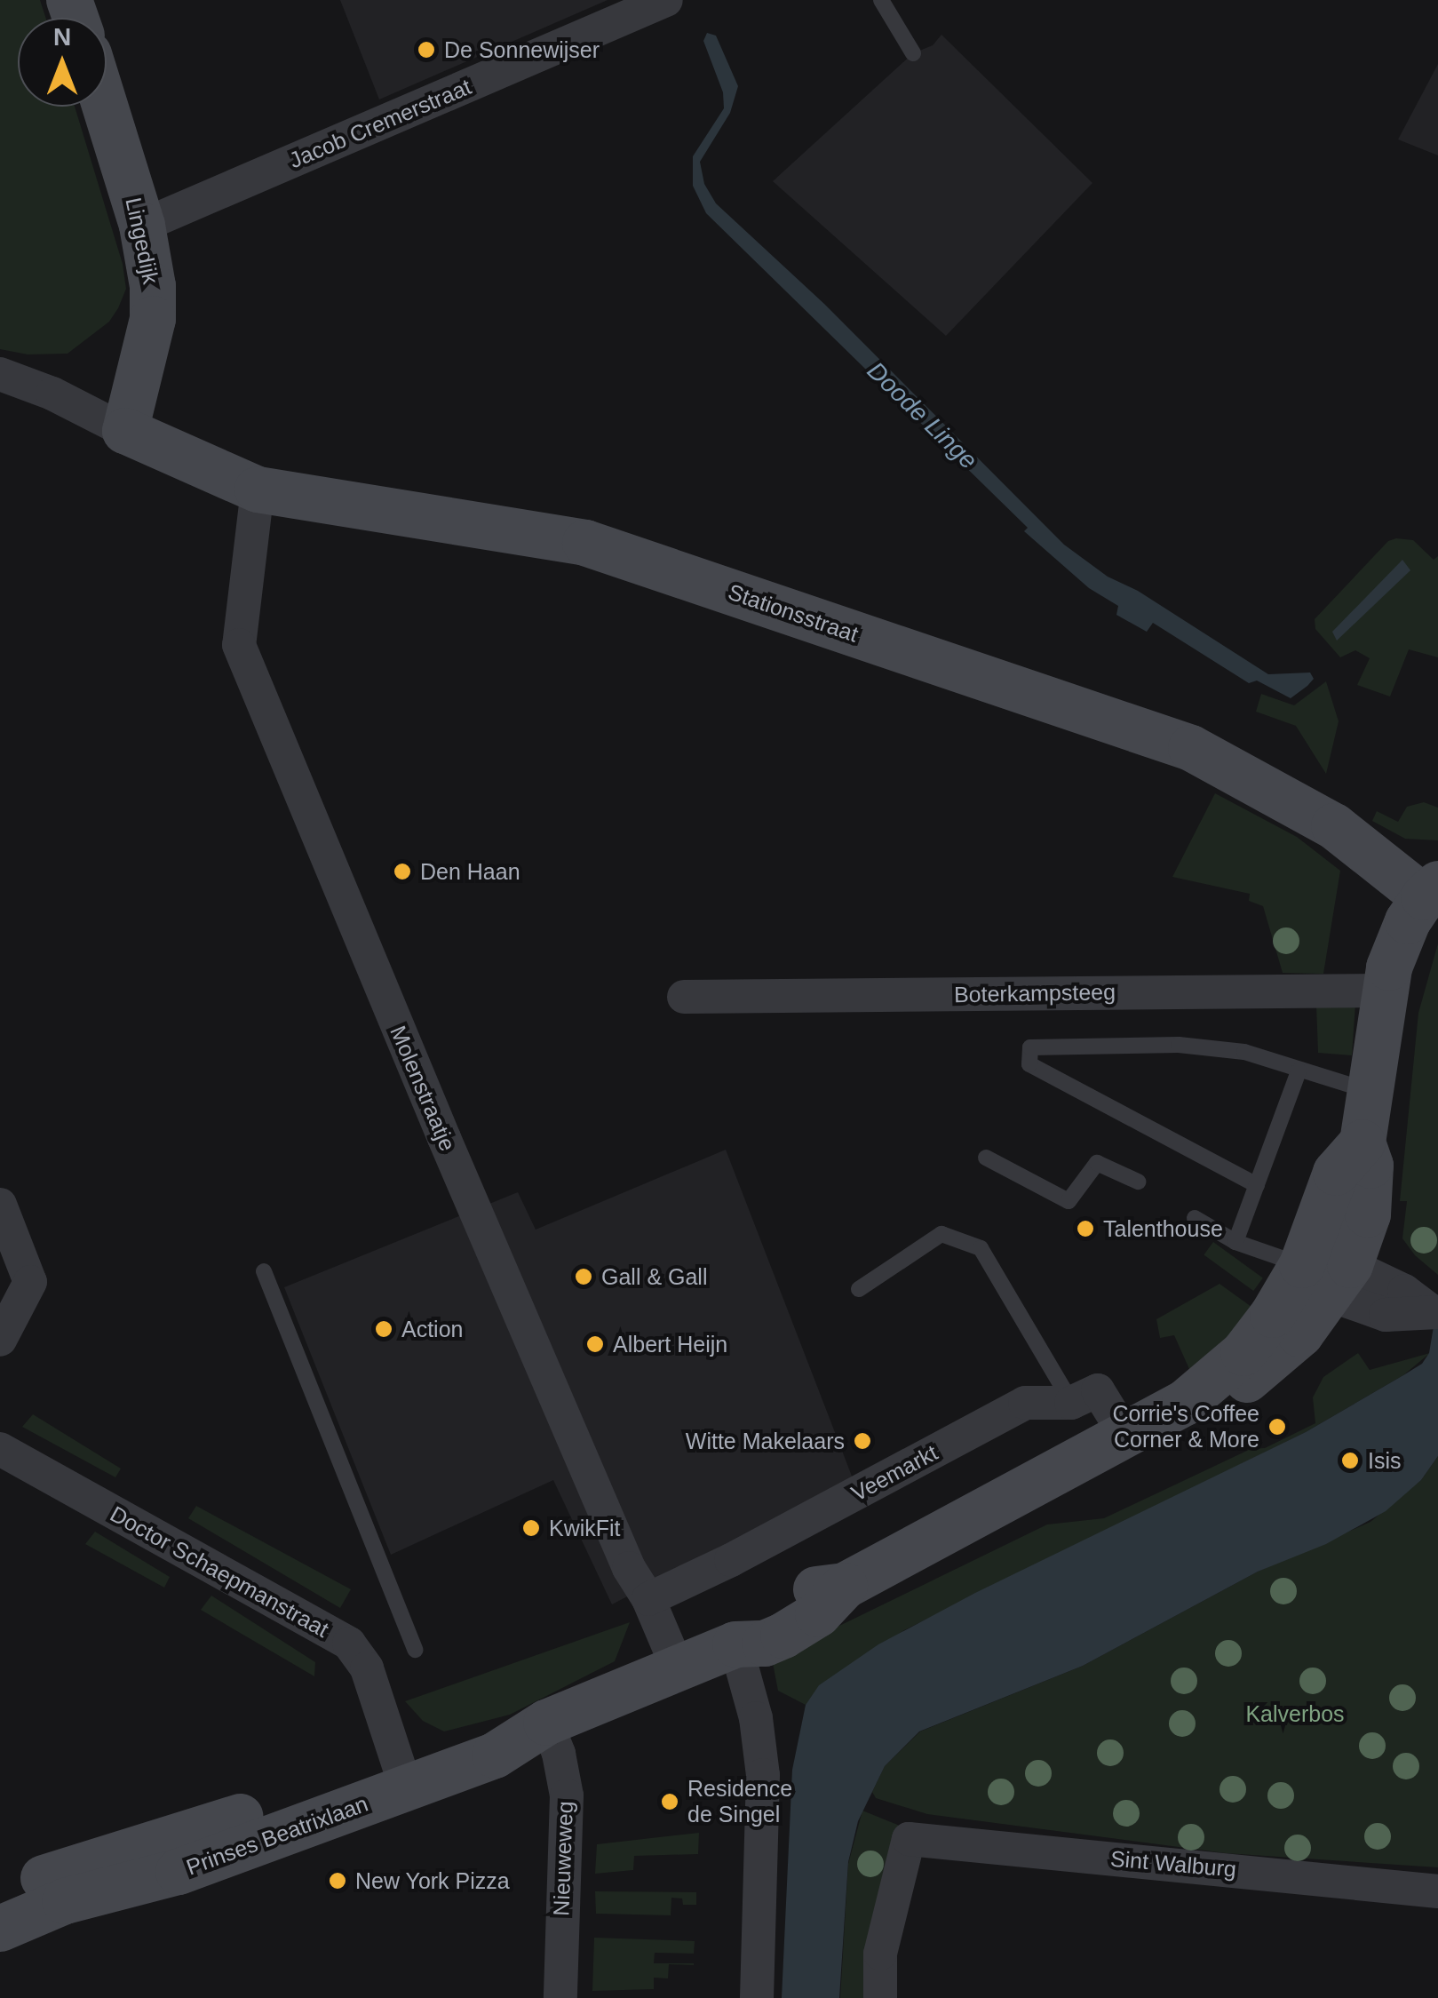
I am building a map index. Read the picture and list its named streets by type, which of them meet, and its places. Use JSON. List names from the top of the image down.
{
  "streets": {
    "street": [
      "Jacob Cremerstraat",
      "Lingedijk",
      "Stationsstraat",
      "Boterkampsteeg",
      "Molenstraatje",
      "Veemarkt",
      "Doctor Schaepmanstraat",
      "Prinses Beatrixlaan",
      "Nieuweweg",
      "Sint Walburg"
    ]
  },
  "crossings": [
    ["Jacob Cremerstraat", "Lingedijk"],
    ["Lingedijk", "Stationsstraat"],
    ["Stationsstraat", "Molenstraatje"],
    ["Molenstraatje", "Veemarkt"],
    ["Molenstraatje", "Prinses Beatrixlaan"],
    ["Doctor Schaepmanstraat", "Prinses Beatrixlaan"],
    ["Prinses Beatrixlaan", "Nieuweweg"]
  ],
  "water": ["Doode Linge"],
  "parks": ["Kalverbos"],
  "places": [
    "De Sonnewijser",
    "Den Haan",
    "Talenthouse",
    "Gall & Gall",
    "Action",
    "Albert Heijn",
    "Corrie's Coffee Corner & More",
    "Witte Makelaars",
    "Isis",
    "KwikFit",
    "Residence de Singel",
    "New York Pizza"
  ],
  "north": "top"
}
